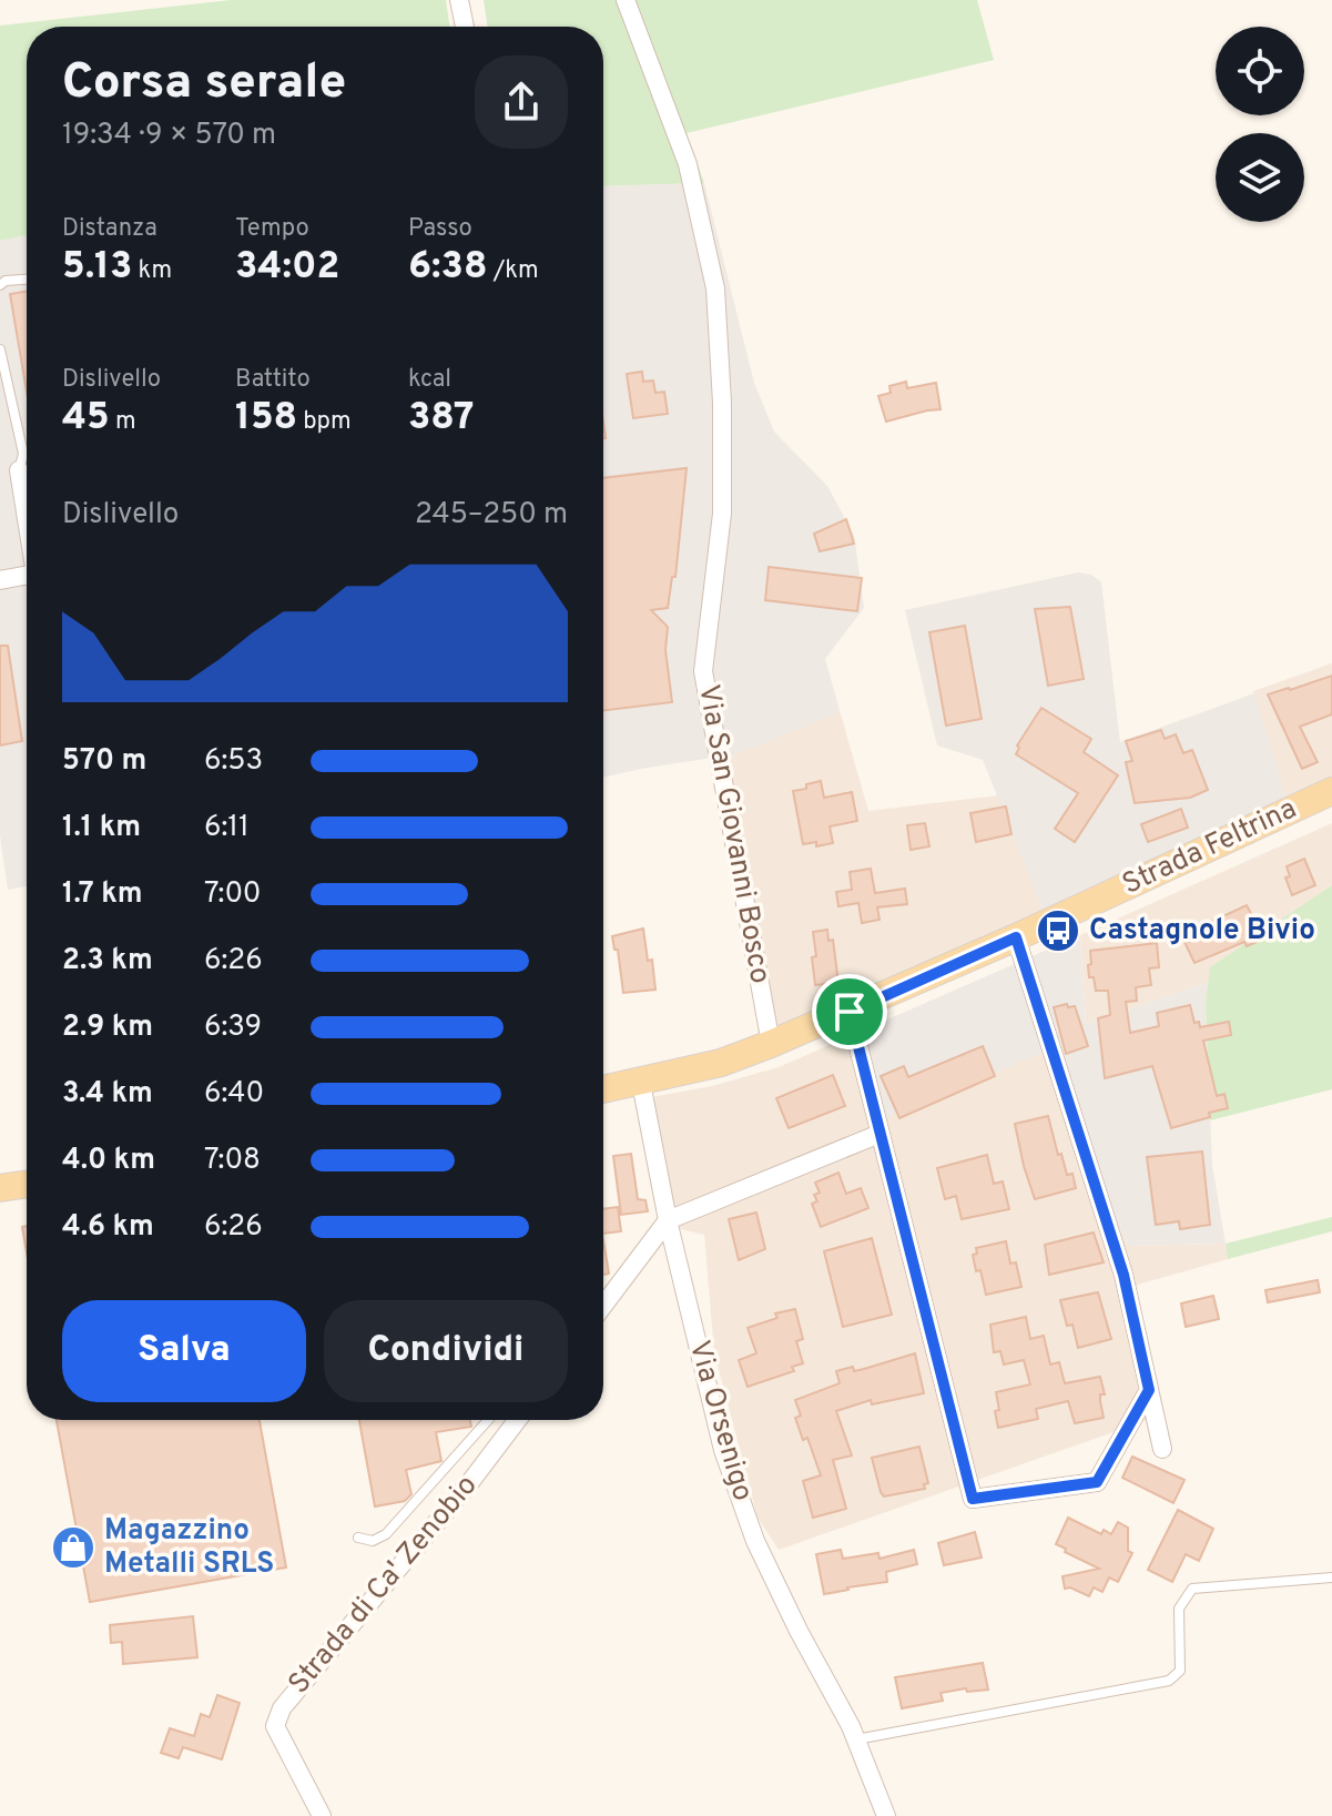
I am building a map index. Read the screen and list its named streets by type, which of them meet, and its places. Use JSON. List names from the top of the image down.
{
  "streets": {
    "main road": ["Strada Feltrina"],
    "street": ["Via San Giovanni Bosco", "Via Orsenigo", "Strada di Ca' Zenobio"]
  },
  "crossings": [
    ["Via San Giovanni Bosco", "Strada Feltrina"],
    ["Strada Feltrina", "Via Orsenigo"]
  ],
  "places": {
    "bus stop": ["Castagnole Bivio"],
    "shop": ["Magazzino Metalli SRLS"]
  },
  "page": {
    "heading": ["Corsa serale", "19:34 · 9 × 570 m"],
    "stats": [
      ["Distanza", "5.13 km"],
      ["Tempo", "34:02"],
      ["Passo", "6:38 /km"],
      ["Dislivello", "45 m"],
      ["Battito", "158 bpm"],
      ["kcal", "387"]
    ],
    "chart": ["Dislivello", "245–250 m"],
    "list": [
      {
        "name": "570 m",
        "note": "6:53"
      },
      {
        "name": "1.1 km",
        "note": "6:11"
      },
      {
        "name": "1.7 km",
        "note": "7:00"
      },
      {
        "name": "2.3 km",
        "note": "6:26"
      },
      {
        "name": "2.9 km",
        "note": "6:39"
      },
      {
        "name": "3.4 km",
        "note": "6:40"
      },
      {
        "name": "4.0 km",
        "note": "7:08"
      },
      {
        "name": "4.6 km",
        "note": "6:26"
      }
    ],
    "buttons": ["Salva", "Condividi"]
  }
}
